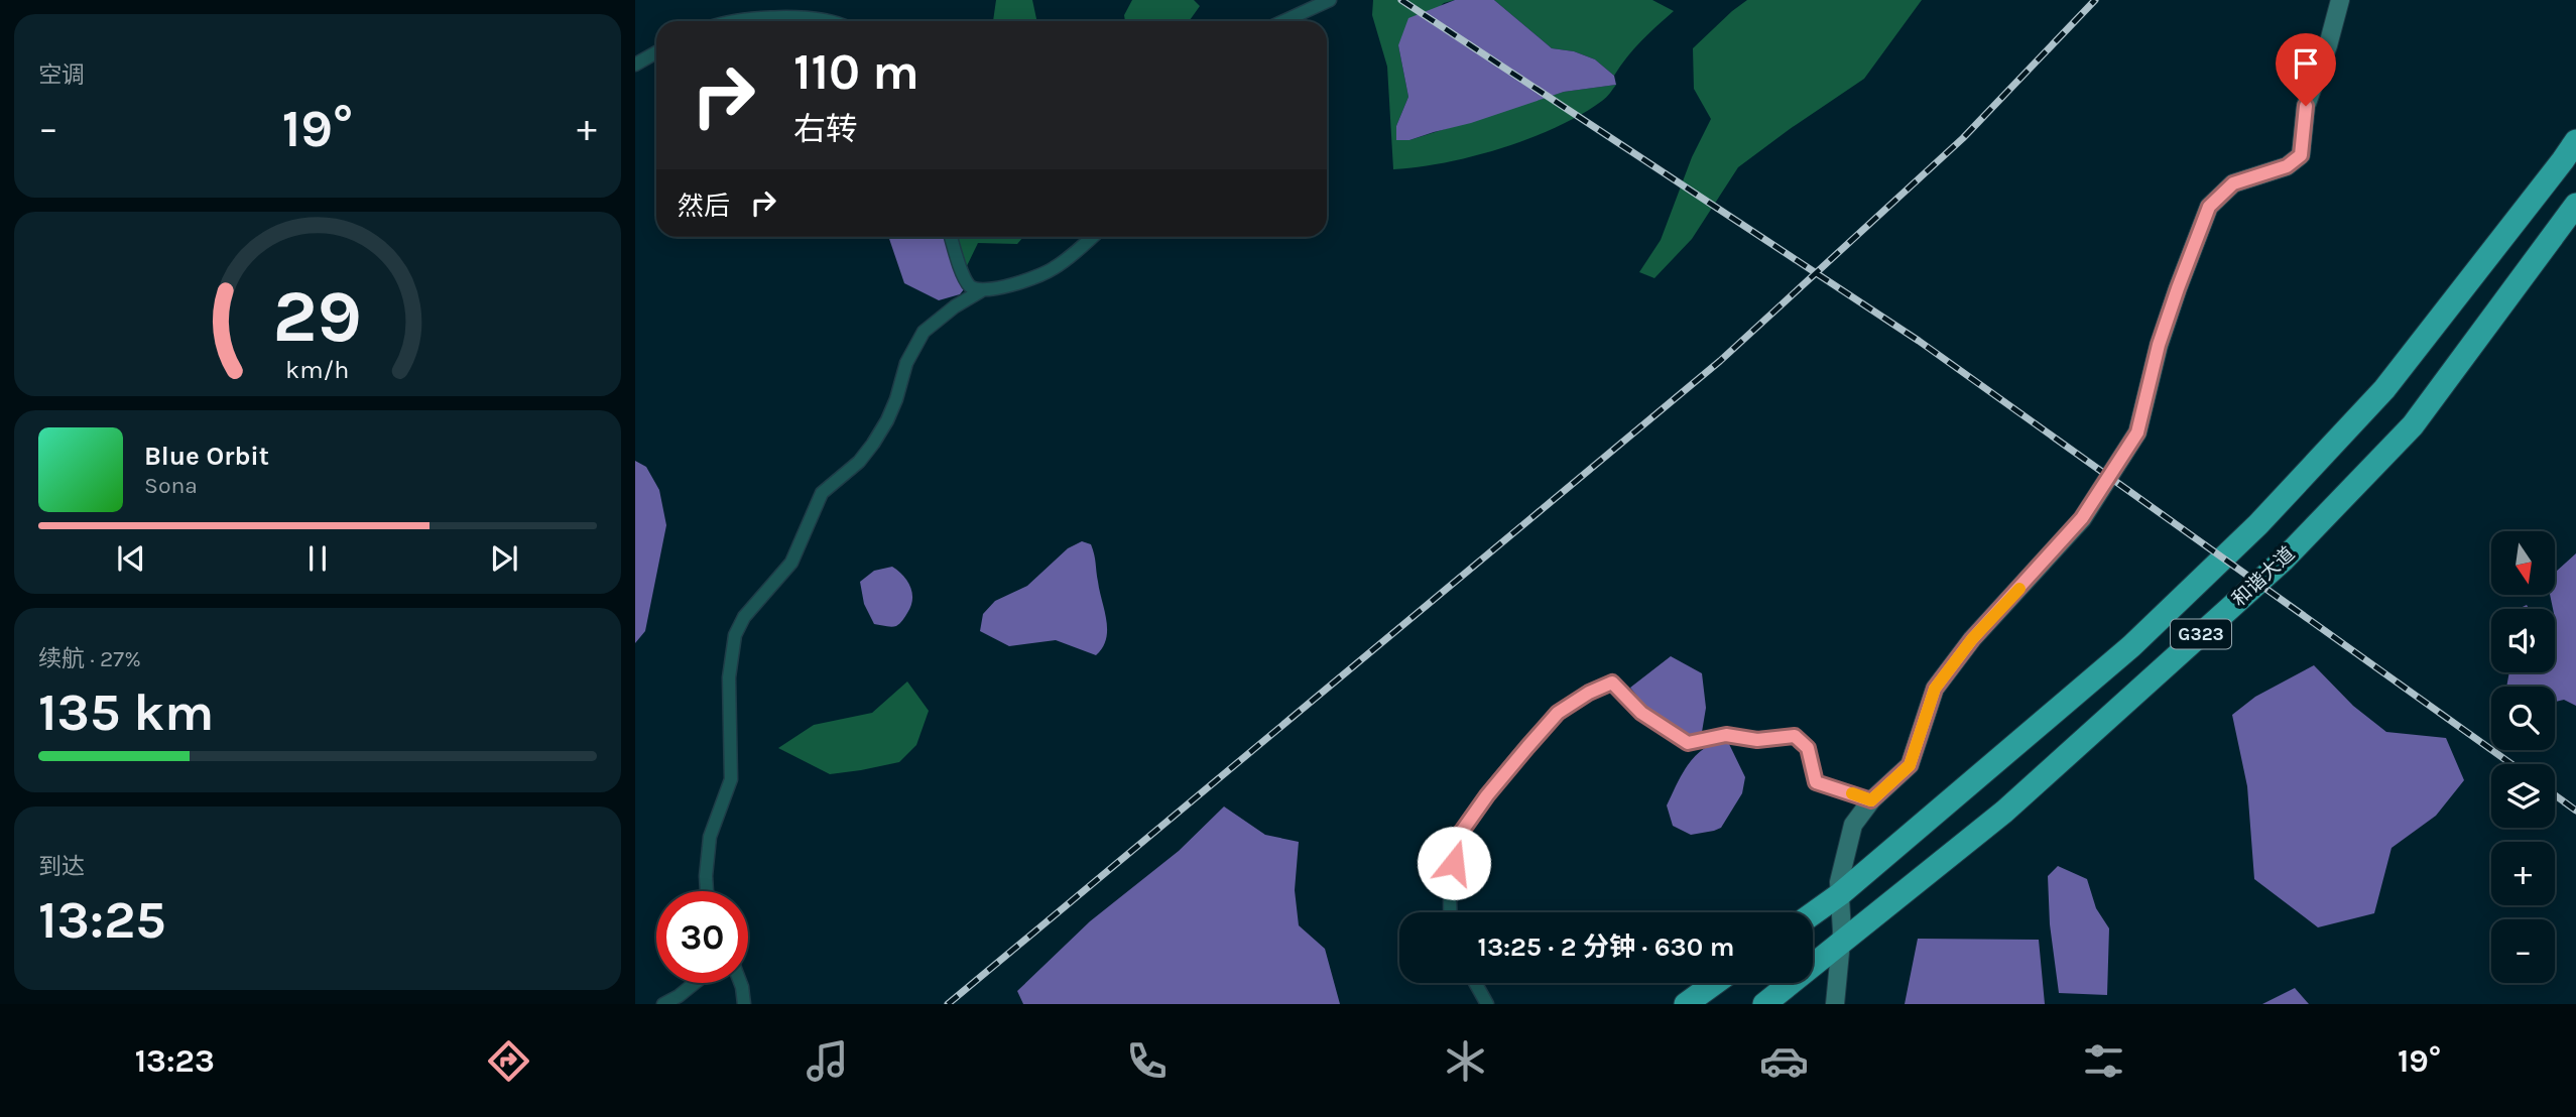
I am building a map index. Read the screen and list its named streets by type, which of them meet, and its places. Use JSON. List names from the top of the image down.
{
  "streets": {
    "highway": ["和谐大道", "G323"]
  },
  "north": "bottom",
  "page": {
    "tile": [
      "空调",
      ["续航 · 27%", "135 km"],
      ["到达", "13:25"]
    ],
    "turn": ["110 m", "右转"],
    "heat": ["−", "19°", "+"],
    "then": "然后",
    "song": ["Blue Orbit", "Sona"],
    "map_buttons": ["+", "−"],
    "limit": "30",
    "trip": "13:25 · 2 分钟 · 630 m",
    "tabs": ["13:23", "19°"],
    "gauge": ["29", "km/h"]
  }
}
